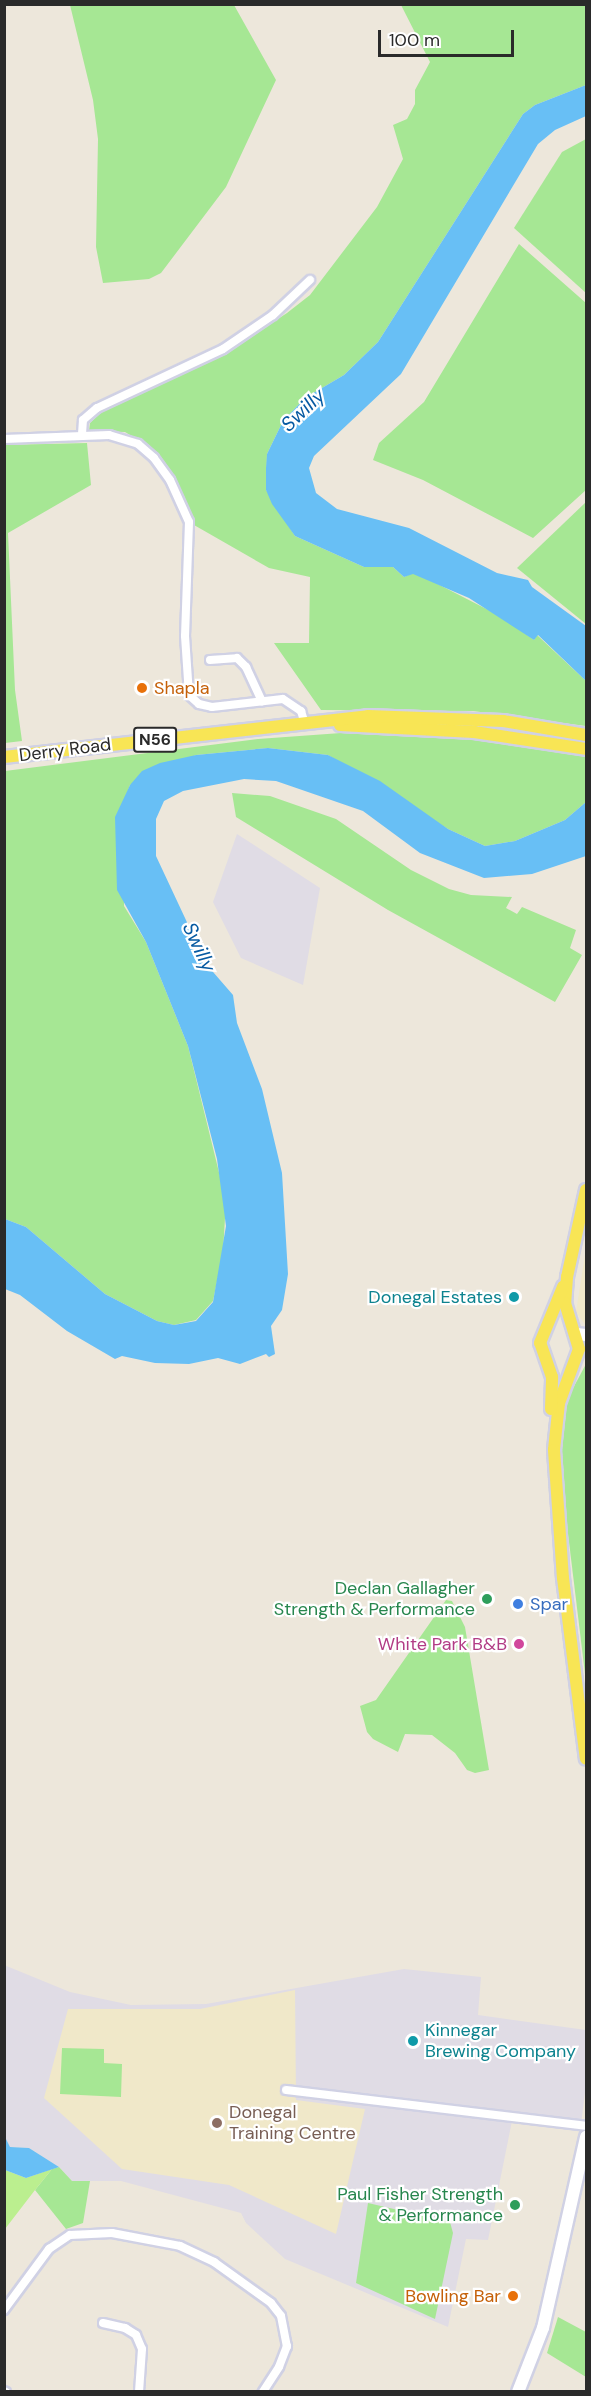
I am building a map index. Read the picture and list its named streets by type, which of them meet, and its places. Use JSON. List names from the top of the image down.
{
  "streets": {
    "main road": ["N56", "Derry Road"]
  },
  "water": ["Swilly"],
  "places": [
    "Shapla",
    "Donegal Estates",
    "Declan Gallagher Strength & Performance",
    "Spar",
    "White Park B&B",
    "Kinnegar Brewing Company",
    "Donegal Training Centre",
    "Paul Fisher Strength & Performance",
    "Bowling Bar"
  ],
  "scale_bar": "100 m"
}
